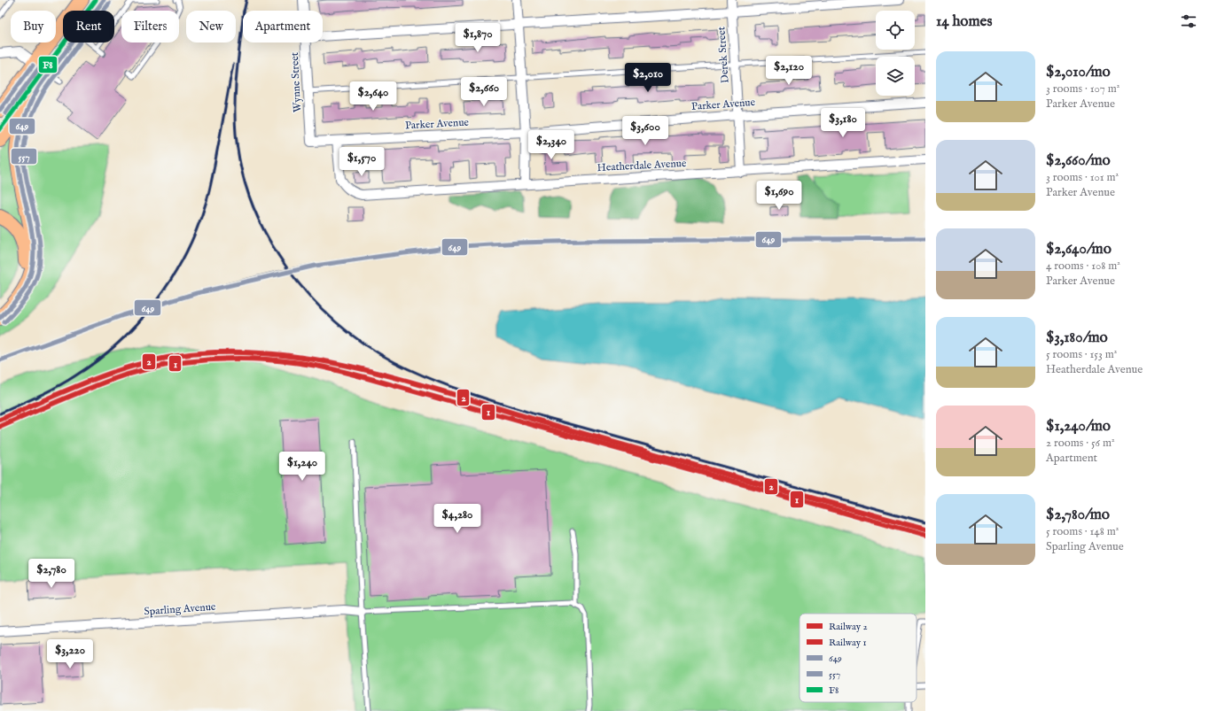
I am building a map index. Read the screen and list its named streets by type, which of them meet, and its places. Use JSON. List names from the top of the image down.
{
  "streets": {
    "street": [
      "Derek Street",
      "Wynne Street",
      "Parker Avenue",
      "Heatherdale Avenue",
      "Sparling Avenue"
    ]
  },
  "crossings": [
    ["Derek Street", "Parker Avenue"],
    ["Derek Street", "Heatherdale Avenue"],
    ["Wynne Street", "Parker Avenue"],
    ["Parker Avenue", "Heatherdale Avenue"]
  ],
  "lines": [
    "transit line 649",
    "transit line F8",
    "transit line 557",
    "rail line 2",
    "rail line 1"
  ],
  "legend": [
    "Railway 2",
    "Railway 1",
    "649",
    "557",
    "F8"
  ],
  "page": {
    "heading": "14 homes",
    "chip": [
      "Buy",
      "Rent",
      "Filters",
      "New",
      "Apartment"
    ],
    "price": [
      "$1,870",
      "$2,120",
      "$2,010",
      "$2,660",
      "$2,640",
      "$3,180",
      "$3,600",
      "$2,340",
      "$1,570",
      "$1,690",
      "$1,240",
      "$4,280",
      "$2,780",
      "$3,220"
    ],
    "list": [
      {
        "name": "$2,010/mo",
        "note": "3 rooms · 107 m² · Parker Avenue"
      },
      {
        "name": "$2,660/mo",
        "note": "3 rooms · 101 m² · Parker Avenue"
      },
      {
        "name": "$2,640/mo",
        "note": "4 rooms · 108 m² · Parker Avenue"
      },
      {
        "name": "$3,180/mo",
        "note": "5 rooms · 153 m² · Heatherdale Avenue"
      },
      {
        "name": "$1,240/mo",
        "note": "2 rooms · 56 m² · Apartment"
      },
      {
        "name": "$2,780/mo",
        "note": "5 rooms · 148 m² · Sparling Avenue"
      }
    ]
  }
}
